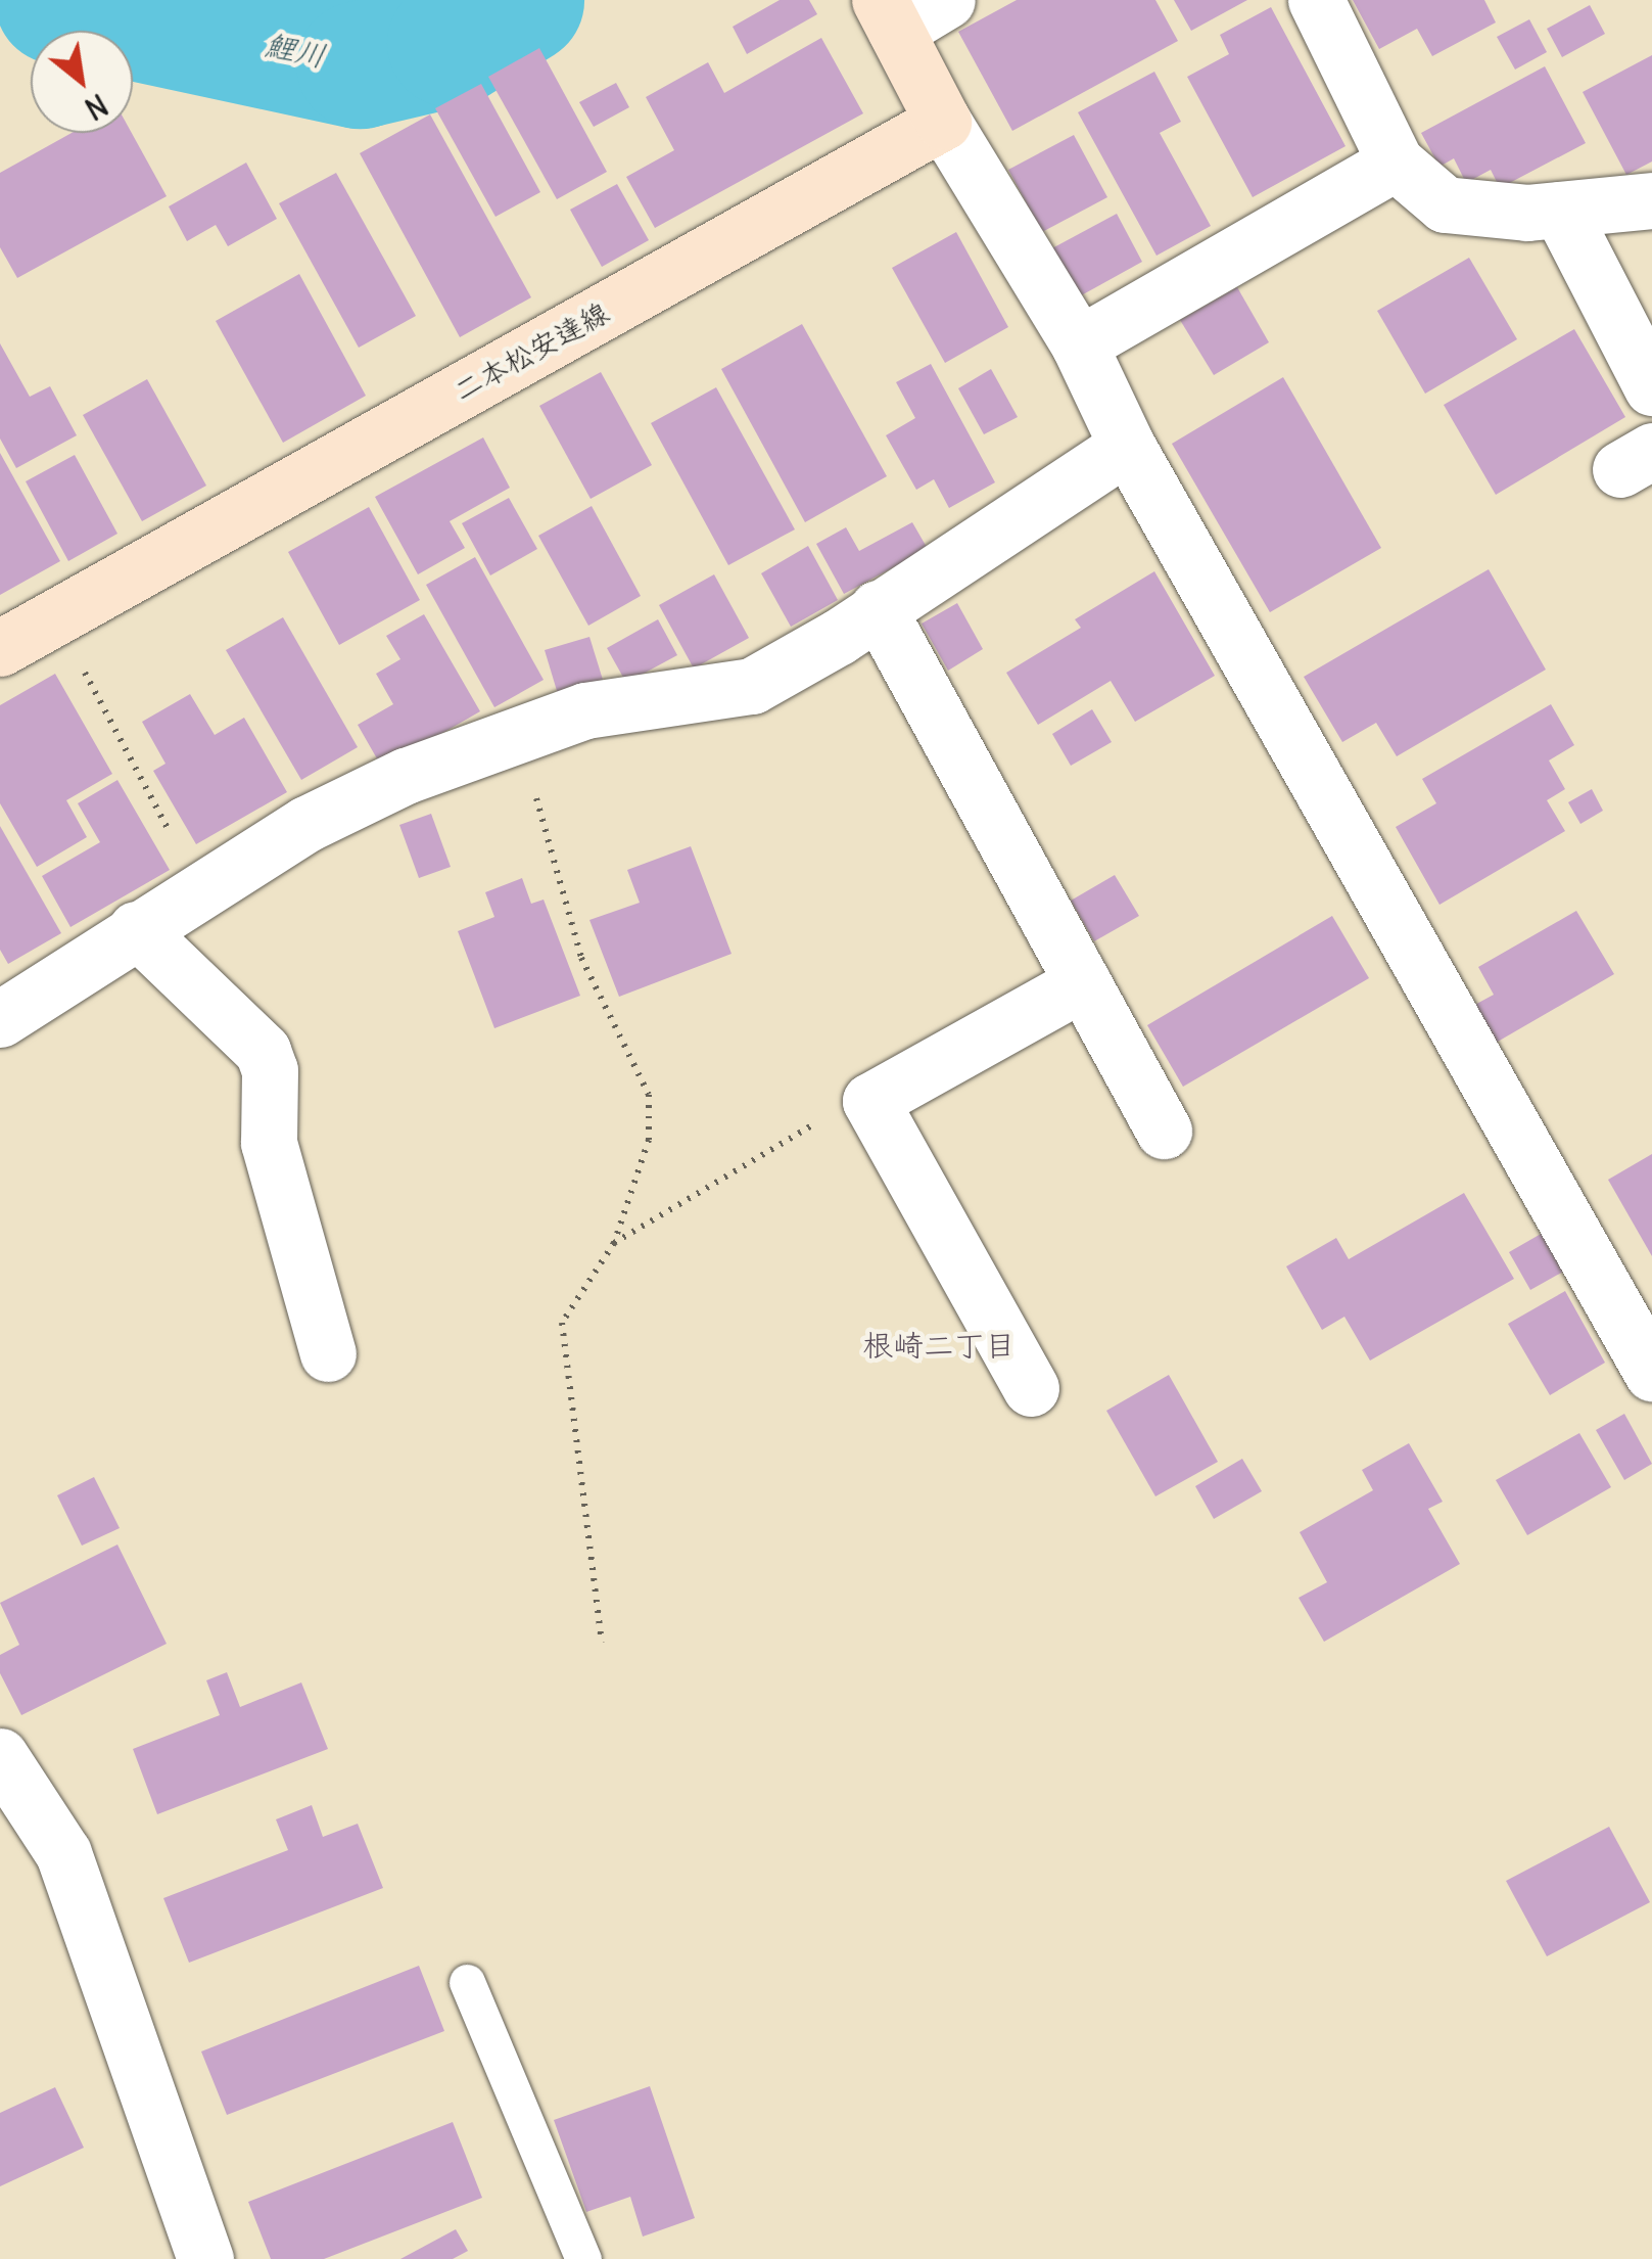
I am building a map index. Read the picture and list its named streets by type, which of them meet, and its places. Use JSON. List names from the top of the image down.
{
  "streets": {
    "main road": ["二本松安達線"]
  },
  "districts": ["根崎二丁目"],
  "water": ["鯉川"],
  "north": "bottom right"
}
